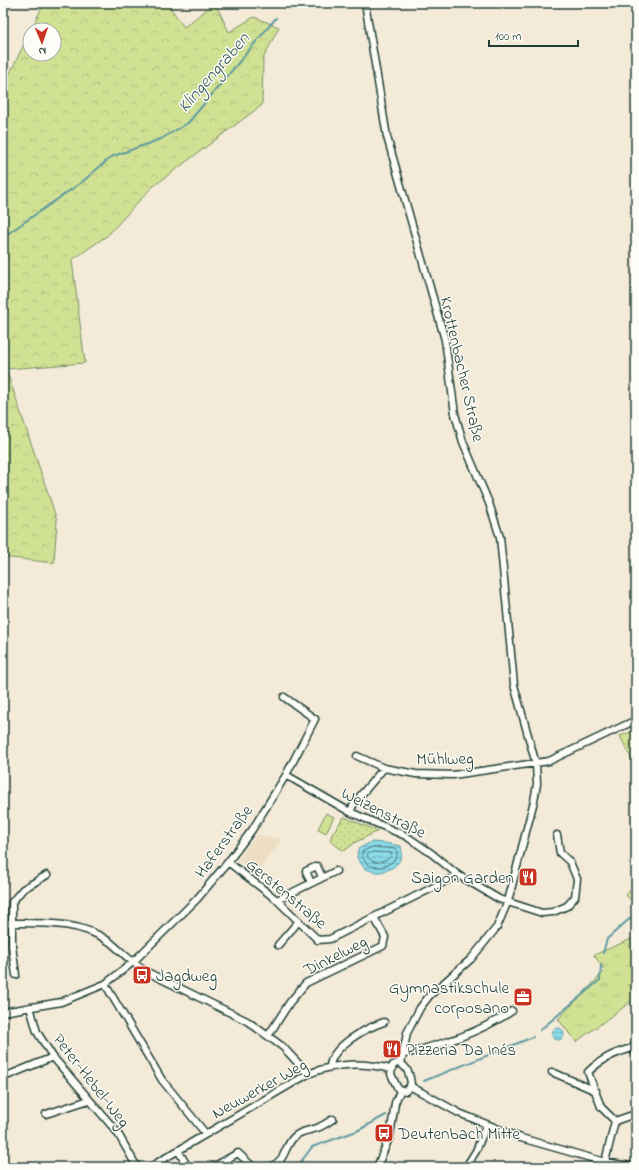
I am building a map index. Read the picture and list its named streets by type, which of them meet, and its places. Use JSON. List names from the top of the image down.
{
  "streets": {
    "street": [
      "Krottenbacher Straße",
      "Mühlweg",
      "Weizenstraße",
      "Haferstraße",
      "Gerstenstraße",
      "Dinkelweg",
      "Peter-Hebel-Weg",
      "Neuwerker Weg"
    ]
  },
  "crossings": [
    ["Krottenbacher Straße", "Mühlweg"],
    ["Krottenbacher Straße", "Weizenstraße"],
    ["Krottenbacher Straße", "Neuwerker Weg"],
    ["Weizenstraße", "Haferstraße"],
    ["Weizenstraße", "Gerstenstraße"],
    ["Haferstraße", "Gerstenstraße"],
    ["Haferstraße", "Peter-Hebel-Weg"],
    ["Gerstenstraße", "Dinkelweg"]
  ],
  "water": ["Klingengraben"],
  "places": {
    "restaurant": ["Saigon Garden", "Pizzeria Da Inés"],
    "bus stop": ["Jagdweg", "Deutenbach Mitte"],
    "office": ["Gymnastikschule corposano"]
  },
  "scale_bar": "100 m",
  "north": "bottom"
}
